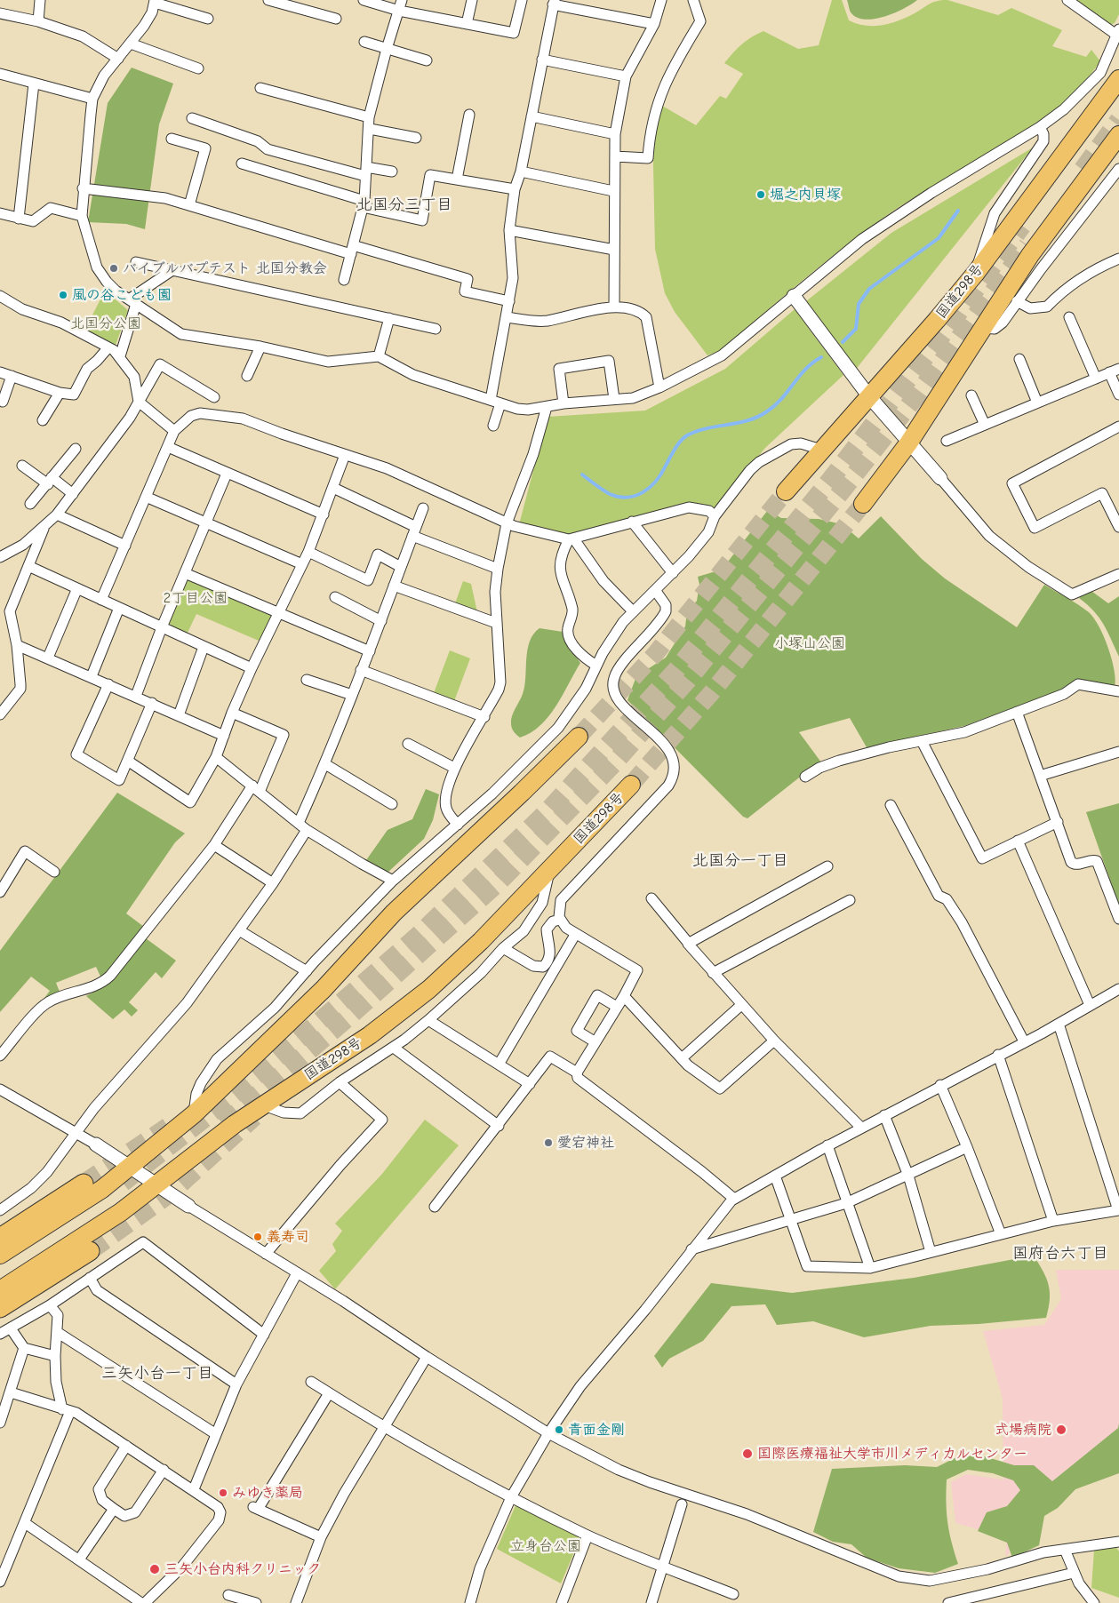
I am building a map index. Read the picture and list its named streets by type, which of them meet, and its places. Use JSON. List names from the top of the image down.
{
  "streets": {
    "highway": ["国道298号"]
  },
  "districts": [
    "北国分三丁目",
    "北国分一丁目",
    "国府台六丁目",
    "三矢小台一丁目"
  ],
  "parks": [
    "北国分公園",
    "2丁目公園",
    "小塚山公園",
    "立身台公園"
  ],
  "places": [
    "堀之内貝塚",
    "バイブルバプテスト 北国分教会",
    "風の谷こども園",
    "愛宕神社",
    "義寿司",
    "青面金剛",
    "式場病院",
    "国際医療福祉大学市川メディカルセンター",
    "みゆき薬局",
    "三矢小台内科クリニック"
  ]
}
